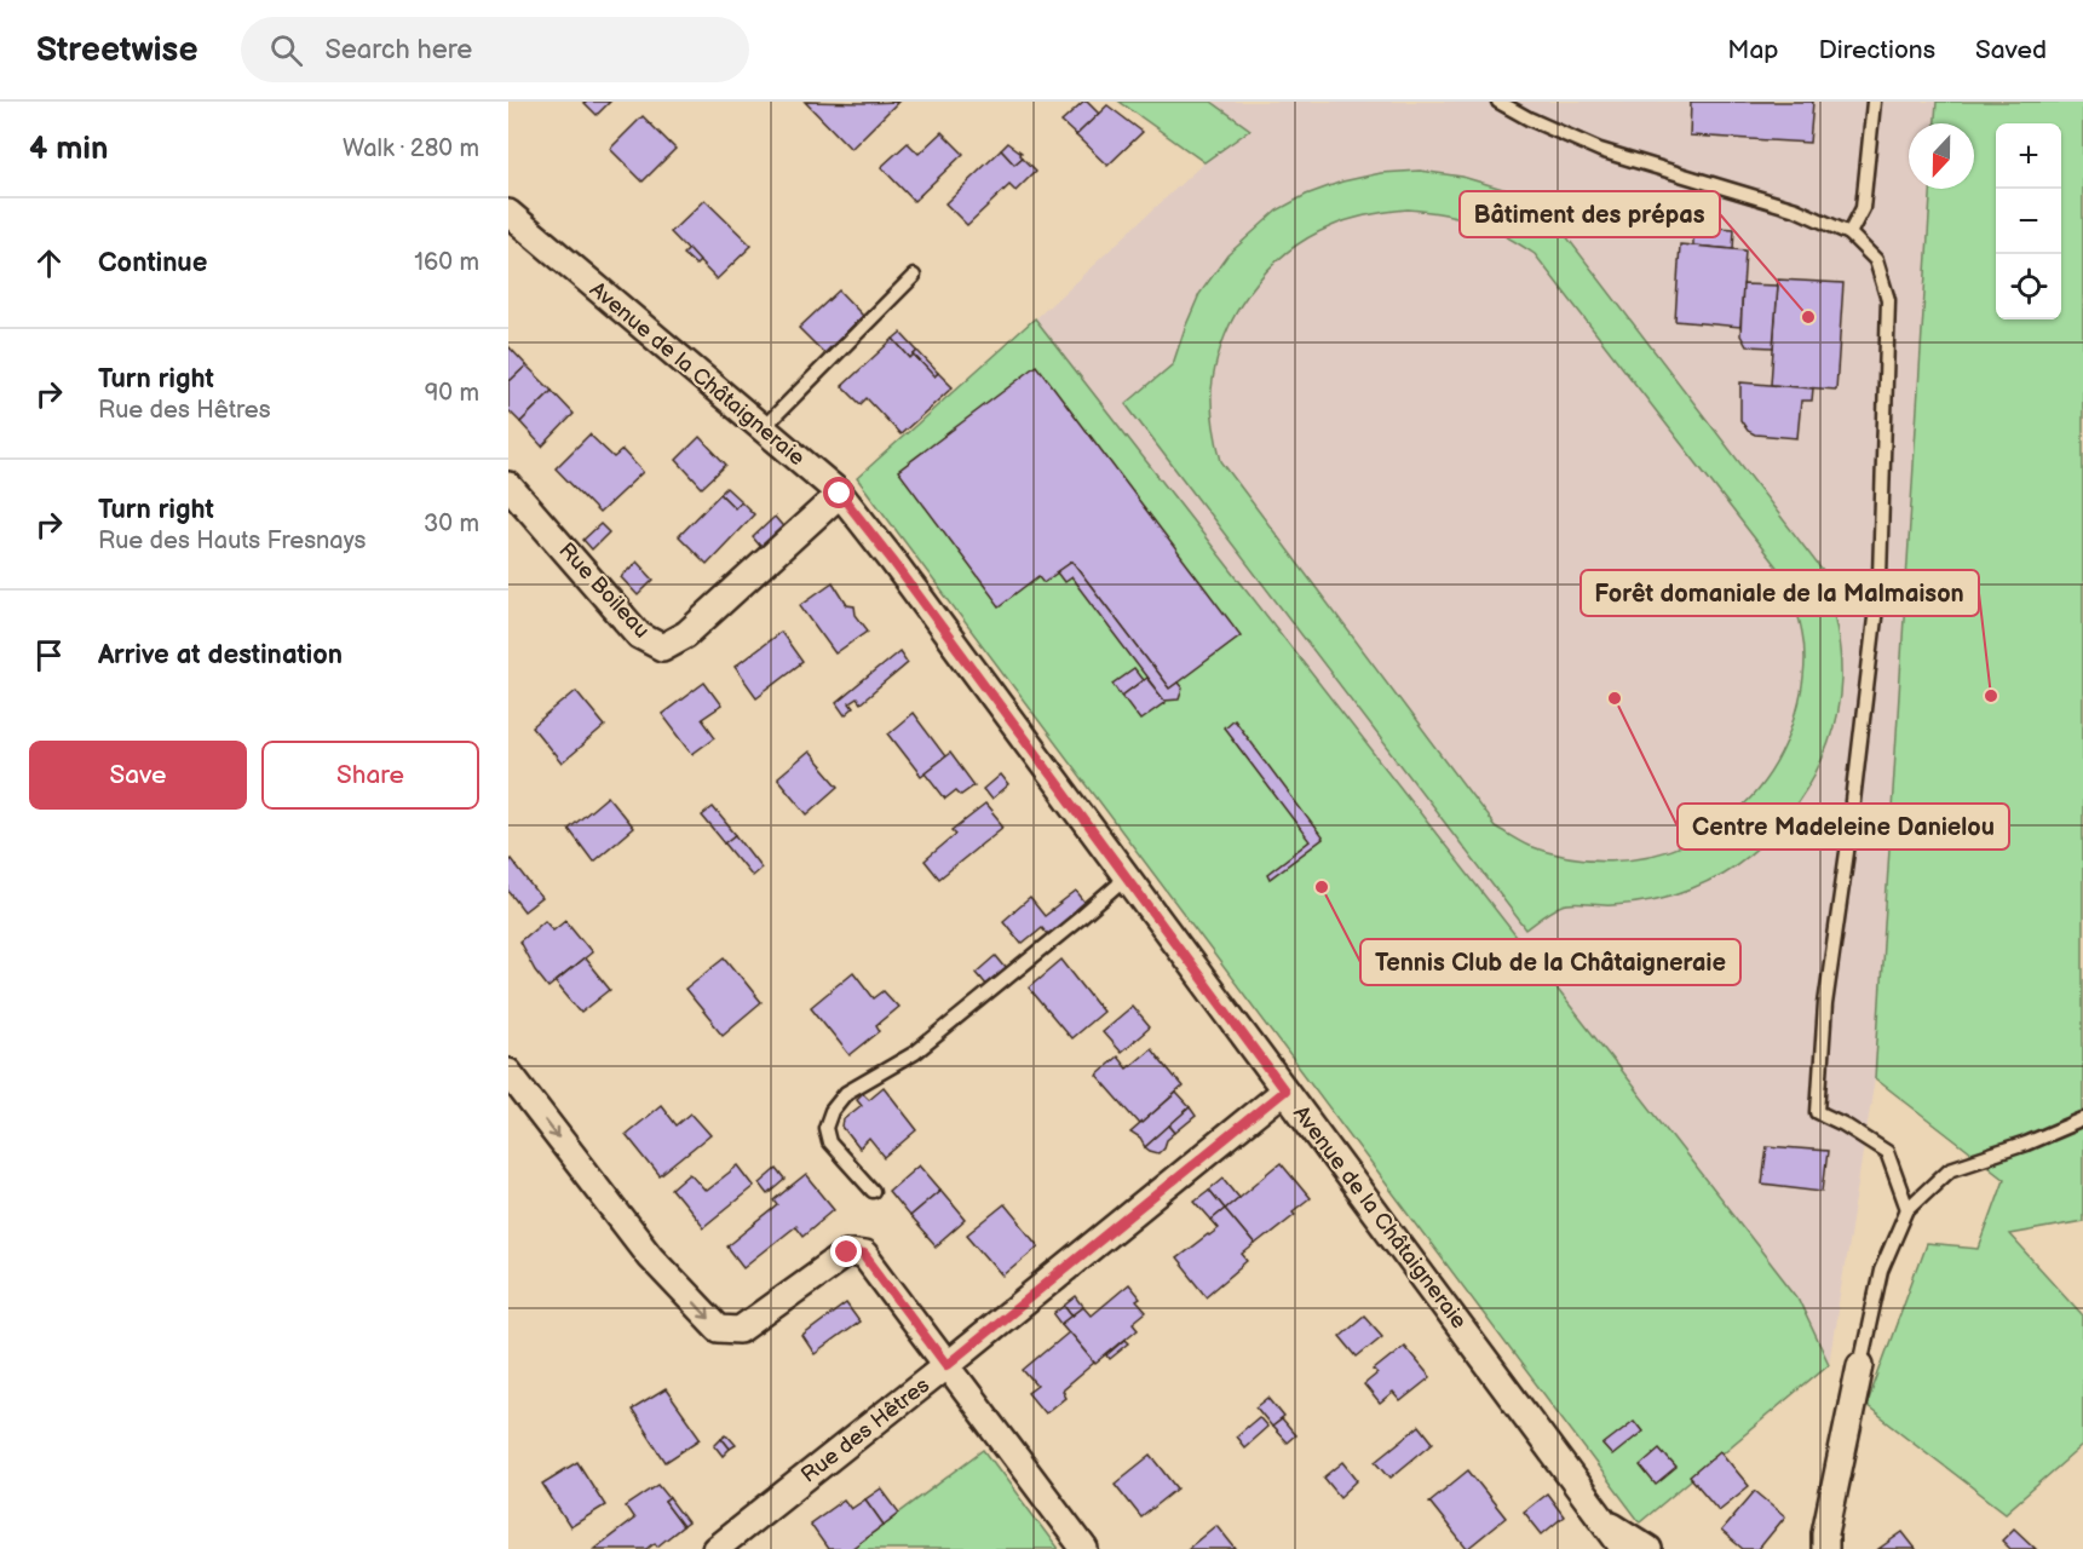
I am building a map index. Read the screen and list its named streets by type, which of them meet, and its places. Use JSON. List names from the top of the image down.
{
  "streets": {
    "street": ["Avenue de la Châtaigneraie", "Rue Boileau", "Rue des Hêtres"]
  },
  "crossings": [
    ["Avenue de la Châtaigneraie", "Rue Boileau"],
    ["Avenue de la Châtaigneraie", "Rue des Hêtres"]
  ],
  "places": [
    "Bâtiment des prépas",
    "Forêt domaniale de la Malmaison",
    "Centre Madeleine Danielou",
    "Tennis Club de la Châtaigneraie"
  ],
  "north": "bottom",
  "page": {
    "header": "Streetwise",
    "search": "Search here",
    "nav": ["Map", "Directions", "Saved"],
    "heading": ["4 min", "Walk · 280 m"],
    "map_buttons": ["+", "−"],
    "list": [
      ["Continue", "160 m"],
      ["Turn right", "Rue des Hêtres", "90 m"],
      ["Turn right", "Rue des Hauts Fresnays", "30 m"],
      "Arrive at destination"
    ],
    "buttons": ["Save", "Share"]
  }
}
